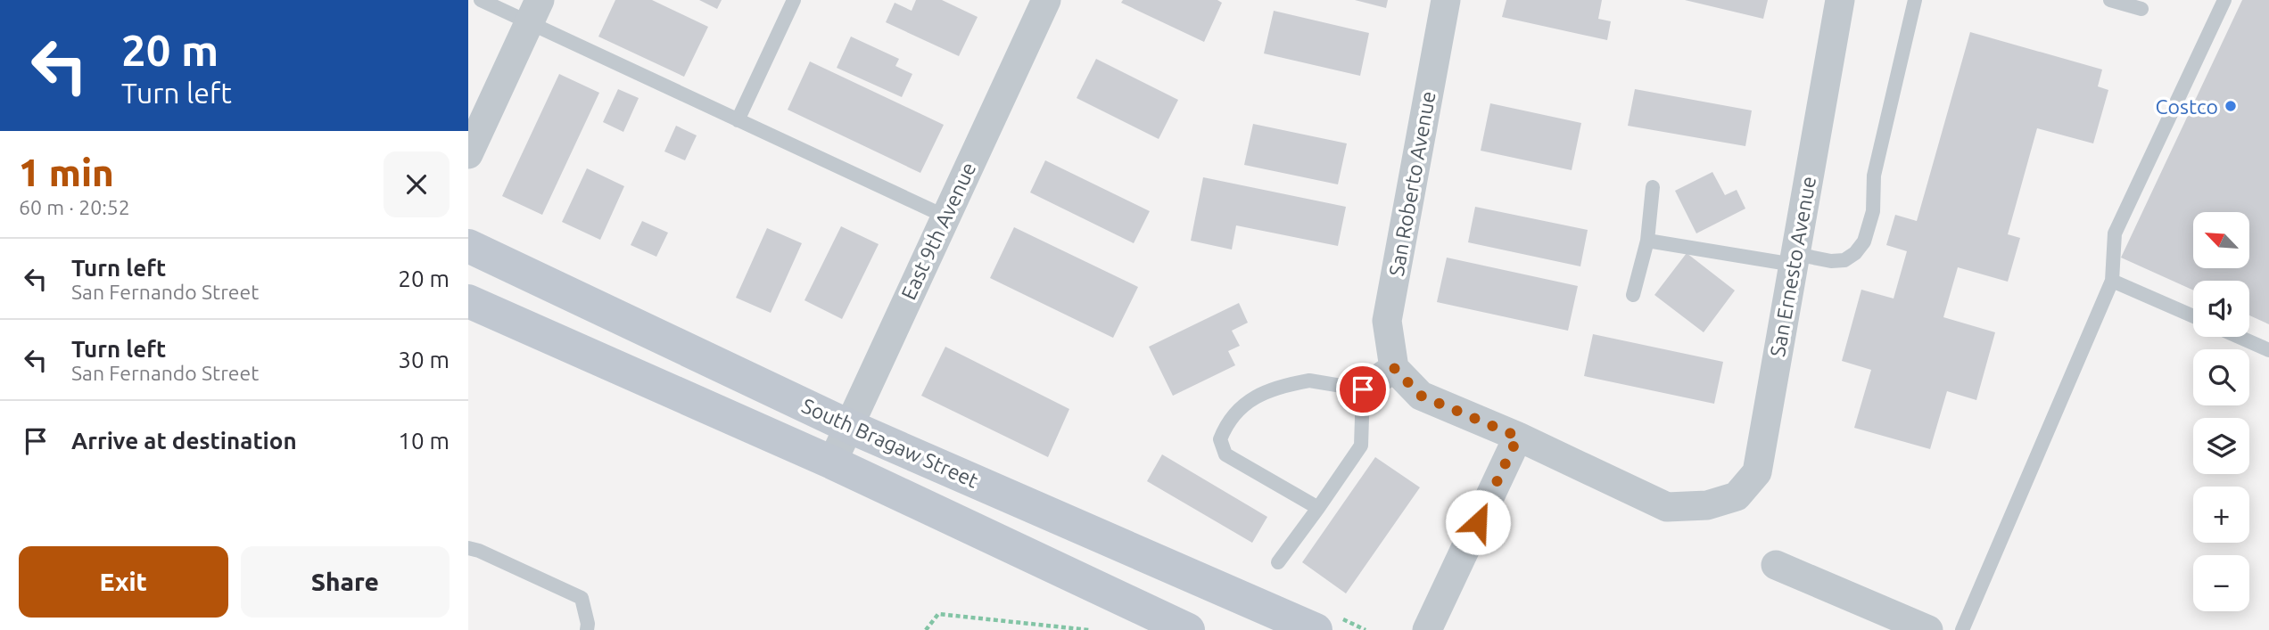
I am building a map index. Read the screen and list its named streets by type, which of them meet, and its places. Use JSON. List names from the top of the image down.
{
  "streets": {
    "main road": ["South Bragaw Street"],
    "street": ["San Roberto Avenue", "East 9th Avenue", "San Ernesto Avenue"]
  },
  "crossings": [
    ["San Roberto Avenue", "San Ernesto Avenue"],
    ["East 9th Avenue", "South Bragaw Street"]
  ],
  "places": ["Costco"],
  "north": "top left",
  "page": {
    "turn": ["20 m", "Turn left"],
    "heading": ["1 min", "60 m · 20:52"],
    "map_buttons": ["+", "−"],
    "list": [
      {
        "name": "Turn left",
        "note": "San Fernando Street",
        "value": "20 m"
      },
      {
        "name": "Turn left",
        "note": "San Fernando Street",
        "value": "30 m"
      },
      {
        "name": "Arrive at destination",
        "value": "10 m"
      }
    ],
    "buttons": ["Exit", "Share"]
  }
}
